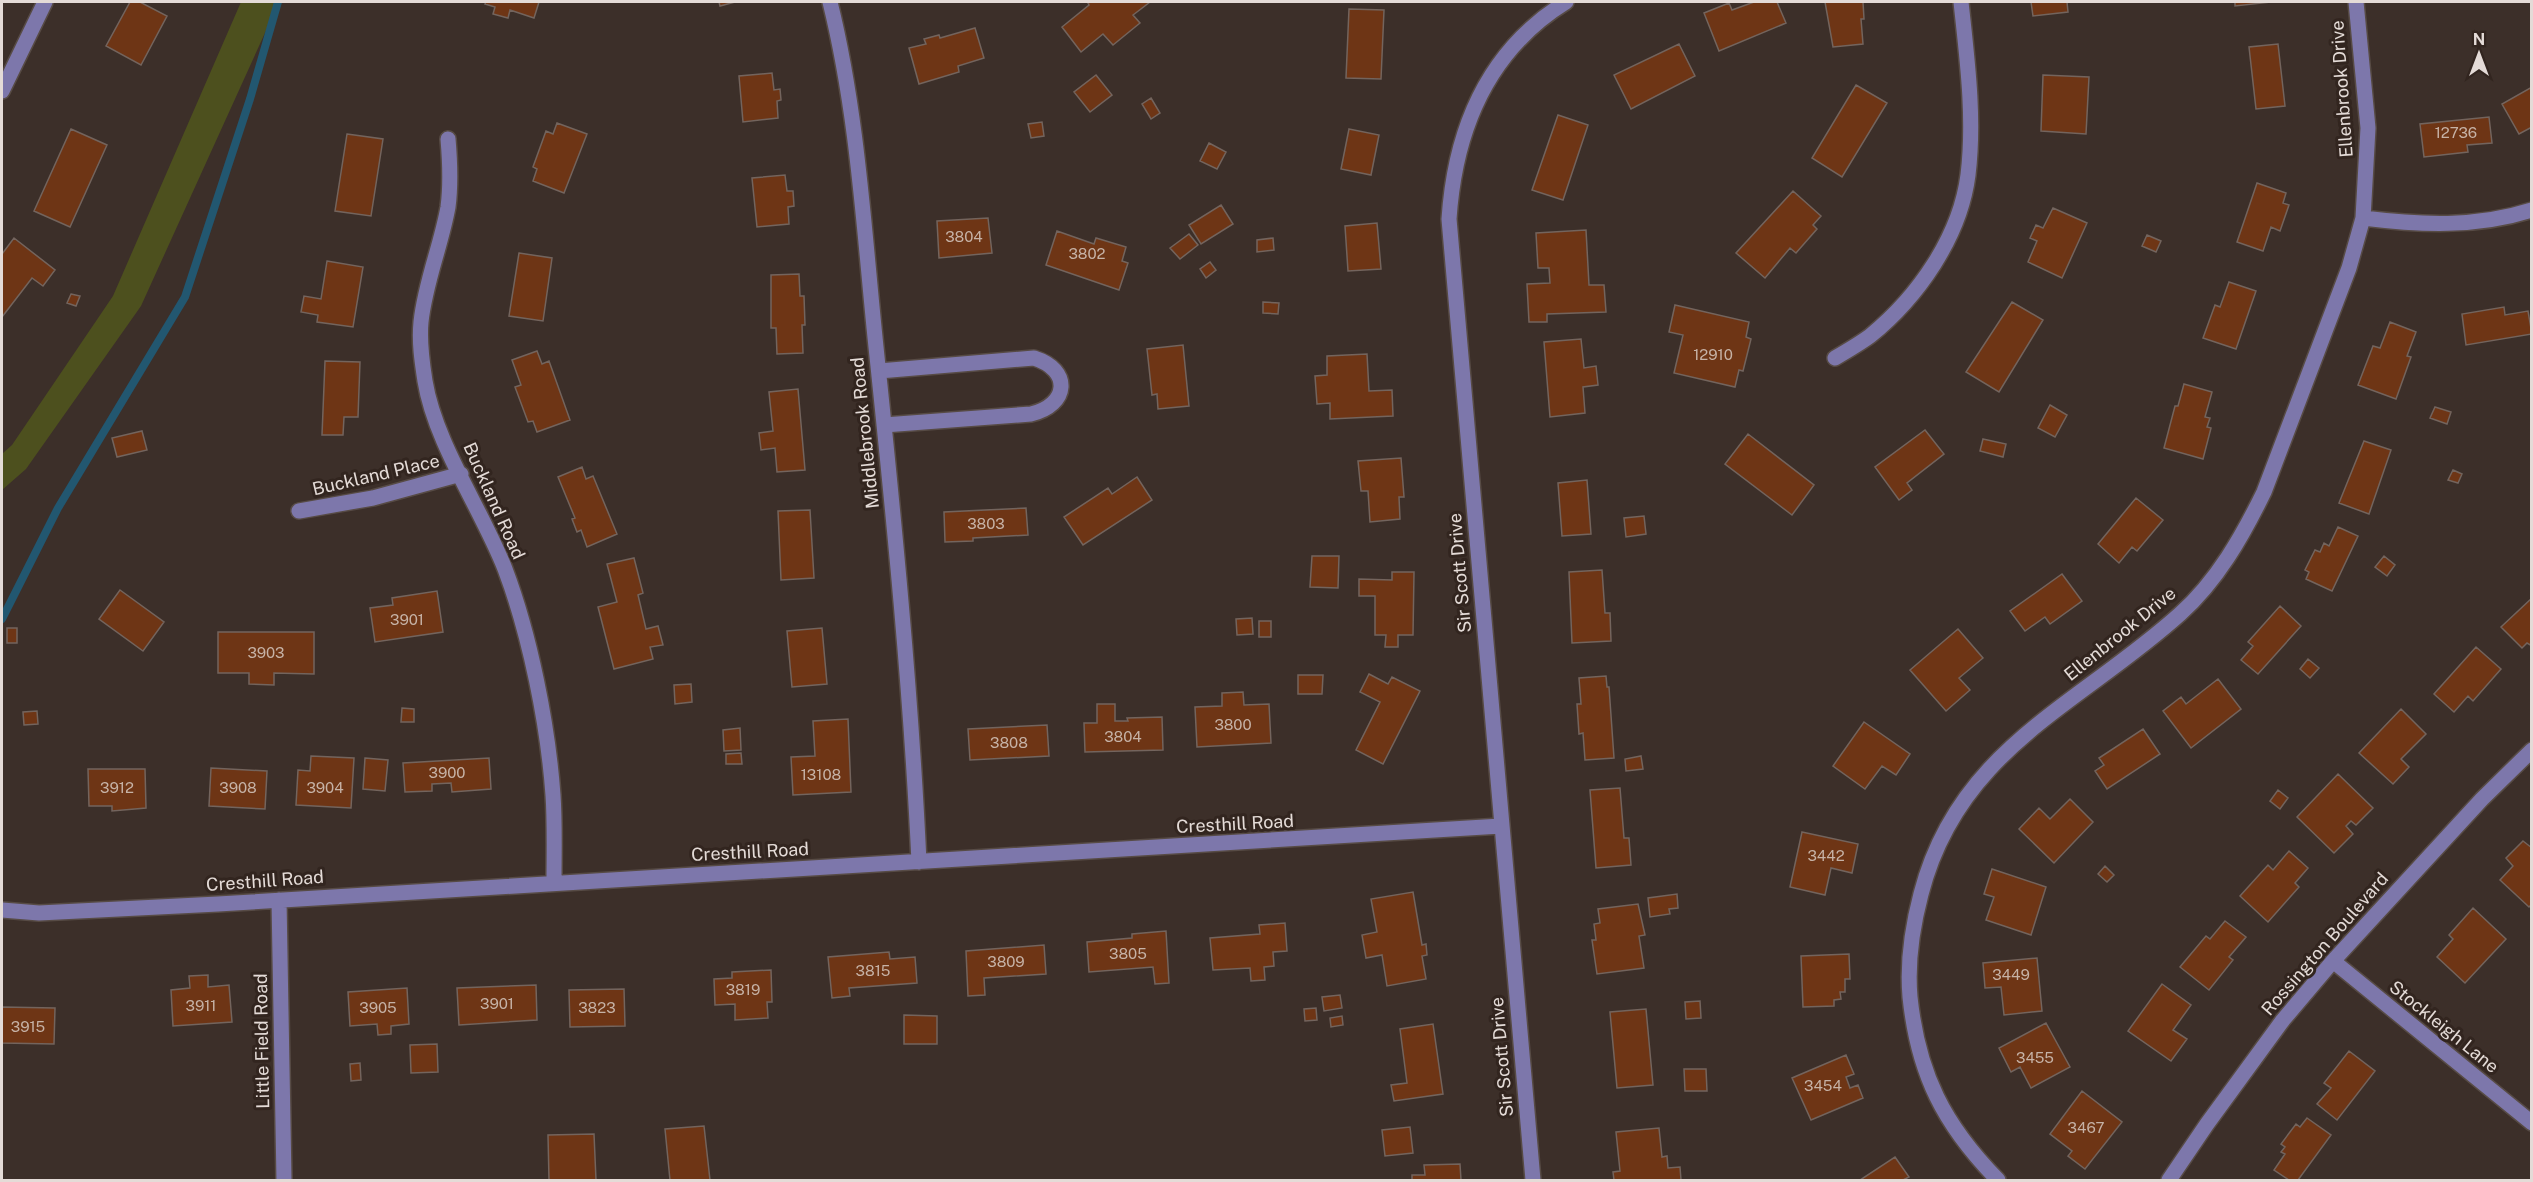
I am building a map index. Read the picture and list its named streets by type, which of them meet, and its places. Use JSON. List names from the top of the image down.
{
  "streets": {
    "street": [
      "Ellenbrook Drive",
      "Middlebrook Road",
      "Buckland Place",
      "Buckland Road",
      "Sir Scott Drive",
      "Cresthill Road",
      "Rossington Boulevard",
      "Stockleigh Lane",
      "Little Field Road"
    ]
  },
  "crossings": [
    ["Middlebrook Road", "Cresthill Road"],
    ["Buckland Place", "Buckland Road"],
    ["Buckland Road", "Cresthill Road"],
    ["Sir Scott Drive", "Cresthill Road"],
    ["Cresthill Road", "Little Field Road"],
    ["Rossington Boulevard", "Stockleigh Lane"]
  ],
  "house_numbers": [
    "12736",
    "3804",
    "3802",
    "12910",
    "3803",
    "3901",
    "3903",
    "3800",
    "3804",
    "3808",
    "3900",
    "13108",
    "3912",
    "3908",
    "3904",
    "3442",
    "3805",
    "3809",
    "3815",
    "3449",
    "3819",
    "3901",
    "3911",
    "3905",
    "3823",
    "3915",
    "3455",
    "3454",
    "3467"
  ],
  "north": "top"
}
